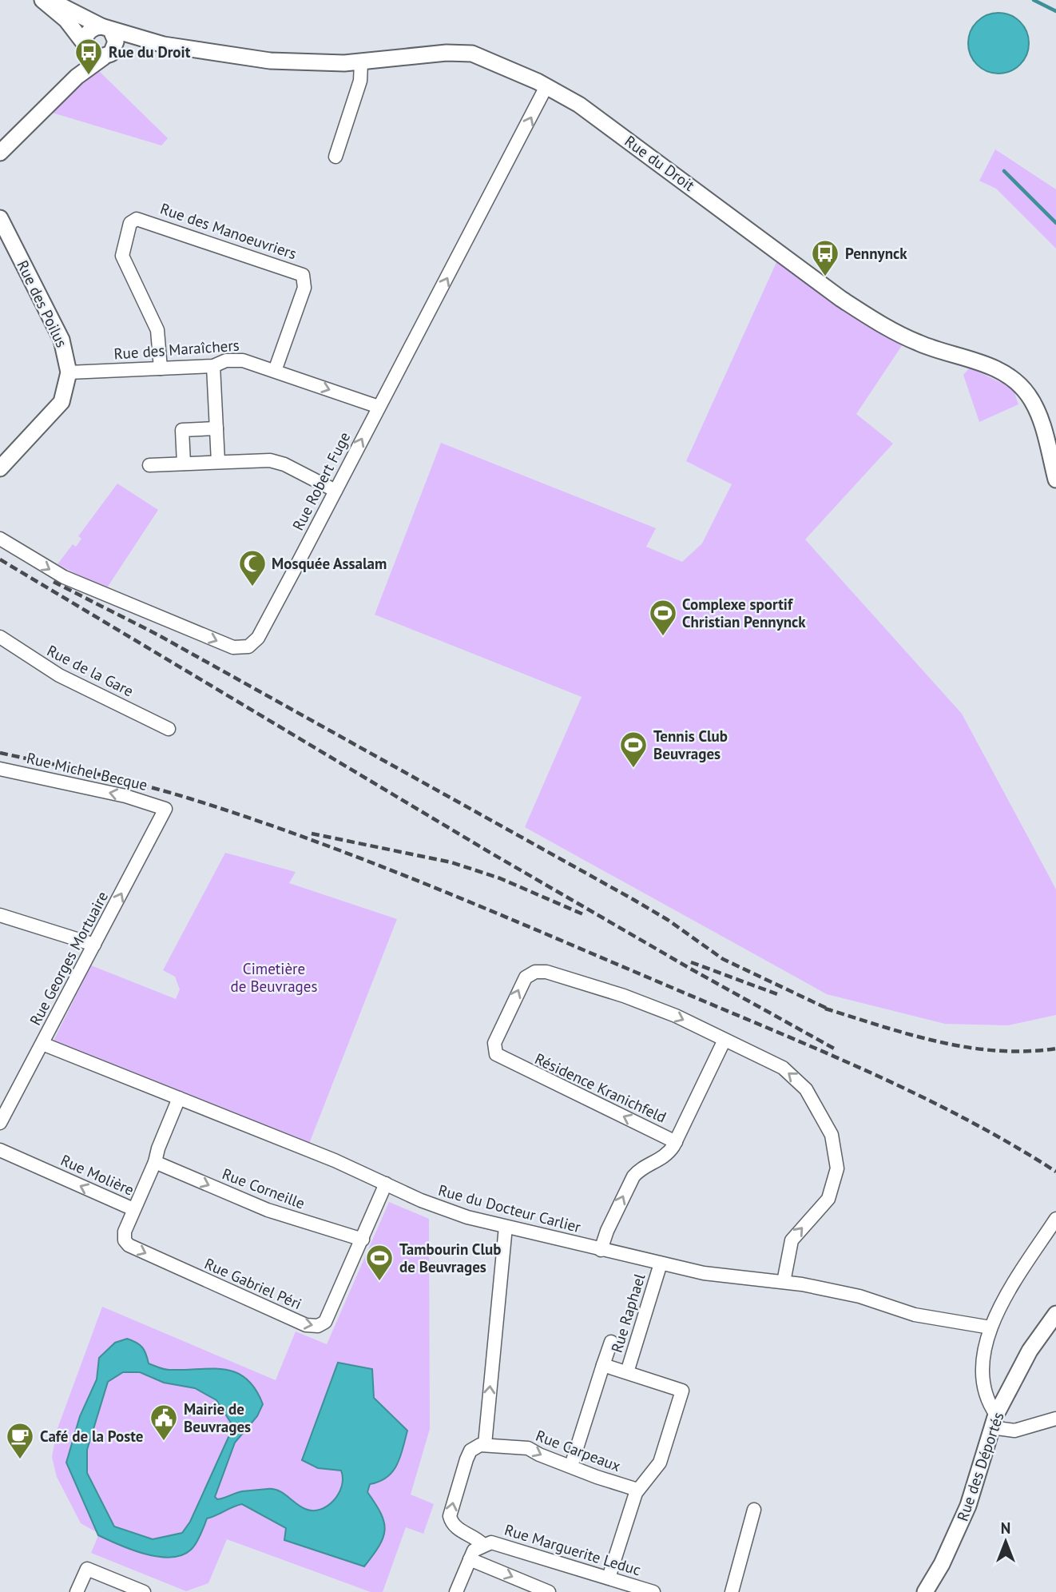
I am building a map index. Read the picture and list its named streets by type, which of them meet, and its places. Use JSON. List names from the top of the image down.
{
  "streets": {
    "street": [
      "Rue du Droit",
      "Rue des Manoeuvriers",
      "Rue des Poilus",
      "Rue des Maraîchers",
      "Rue Robert Fuge",
      "Rue de la Gare",
      "Rue Michel Becque",
      "Rue Georges Mortuaire",
      "Résidence Kranichfeld",
      "Rue Molière",
      "Rue Corneille",
      "Rue du Docteur Carlier",
      "Rue Gabriel Péri",
      "Rue Raphael",
      "Rue Carpeaux",
      "Rue des Déportés",
      "Rue Marguerite Leduc"
    ]
  },
  "crossings": [
    ["Rue du Droit", "Rue Robert Fuge"],
    ["Rue des Manoeuvriers", "Rue des Maraîchers"],
    ["Rue des Poilus", "Rue des Maraîchers"],
    ["Rue des Maraîchers", "Rue Robert Fuge"],
    ["Rue Michel Becque", "Rue Georges Mortuaire"],
    ["Rue Georges Mortuaire", "Rue du Docteur Carlier"],
    ["Rue Molière", "Rue Corneille"],
    ["Rue Molière", "Rue du Docteur Carlier"],
    ["Rue Molière", "Rue Gabriel Péri"],
    ["Rue Corneille", "Rue Gabriel Péri"],
    ["Rue du Docteur Carlier", "Rue Gabriel Péri"],
    ["Rue du Docteur Carlier", "Rue Raphael"]
  ],
  "one_way": [
    "Rue Michel Becque",
    "Rue Georges Mortuaire",
    "Rue Molière",
    "Rue Corneille",
    "Rue Carpeaux"
  ],
  "parks": ["Cimetière de Beuvrages"],
  "places": {
    "bus stop": ["Rue du Droit", "Pennynck"],
    "mosque": ["Mosquée Assalam"],
    "sports": ["Complexe sportif Christian Pennynck", "Tennis Club Beuvrages", "Tambourin Club de Beuvrages"],
    "public building": ["Mairie de Beuvrages"],
    "cafe": ["Café de la Poste"]
  },
  "north": "top"
}
